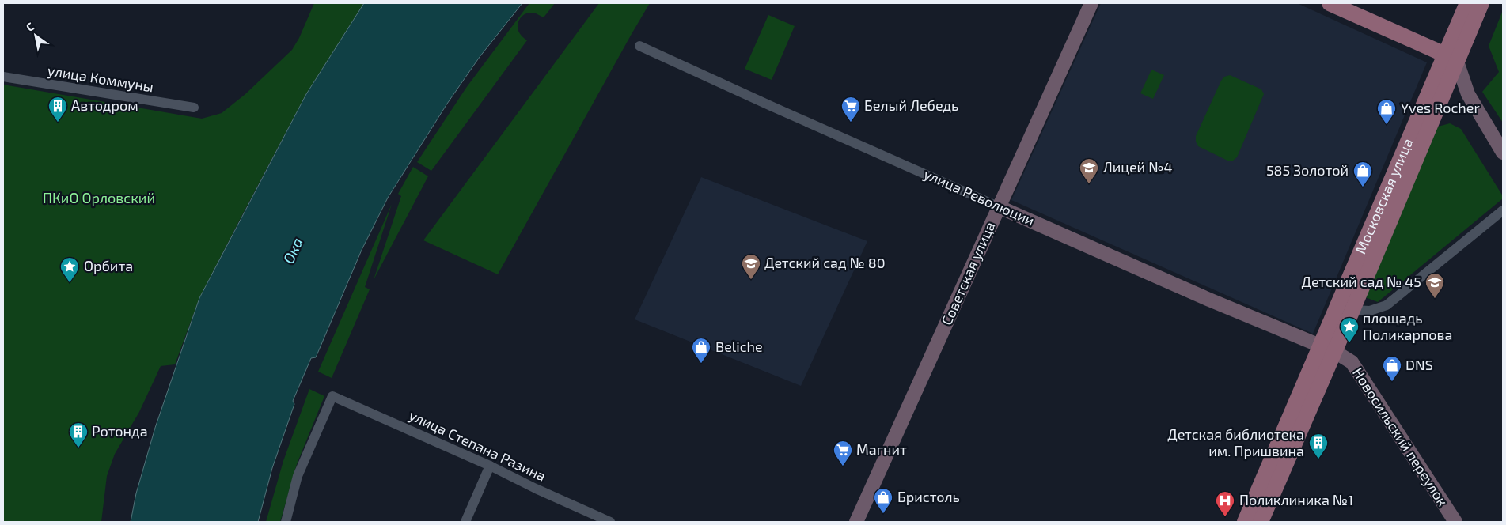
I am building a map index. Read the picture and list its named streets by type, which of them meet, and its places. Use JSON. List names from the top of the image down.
{
  "streets": {
    "main road": ["Московская улица"],
    "street": [
      "улица Коммуны",
      "улица Революции",
      "Советская улица",
      "Новосильский переулок",
      "улица Степана Разина"
    ]
  },
  "crossings": [
    ["Московская улица", "улица Революции"],
    ["Московская улица", "Новосильский переулок"],
    ["улица Революции", "Советская улица"],
    ["улица Революции", "Новосильский переулок"]
  ],
  "water": ["Ока"],
  "parks": ["ПКиО Орловский"],
  "places": {
    "building": ["Автодром", "Ротонда", "Детская библиотека им. Пришвина"],
    "supermarket": ["Белый Лебедь", "Магнит"],
    "shop": [
      "Yves Rocher",
      "585 Золотой",
      "Beliche",
      "DNS",
      "Бристоль"
    ],
    "school or university": ["Лицей №4", "Детский сад № 80", "Детский сад № 45"],
    "place": ["Орбита", "площадь Поликарпова"],
    "hospital": ["Поликлиника №1"]
  },
  "north": "top left"
}
